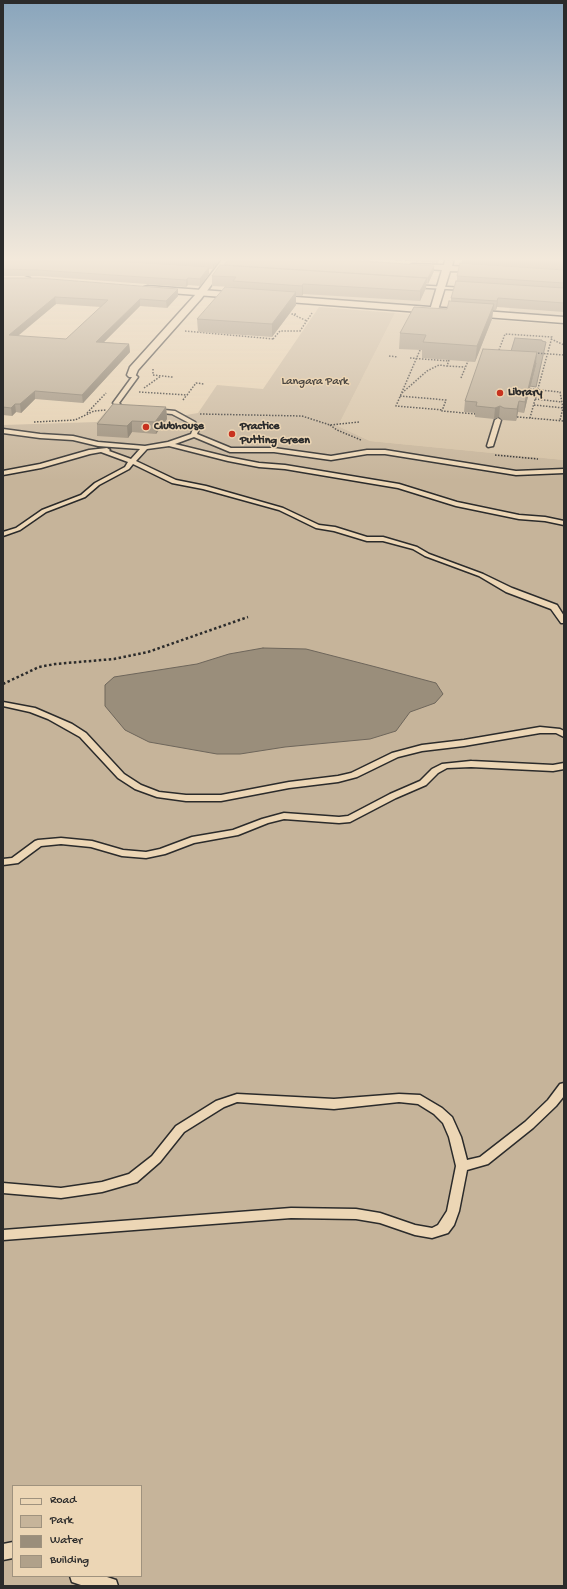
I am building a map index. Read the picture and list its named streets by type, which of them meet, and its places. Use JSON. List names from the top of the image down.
{
  "parks": ["Langara Park"],
  "places": ["Library", "Clubhouse", "Practice Putting Green"],
  "legend": [
    "Road",
    "Park",
    "Water",
    "Building"
  ]
}
